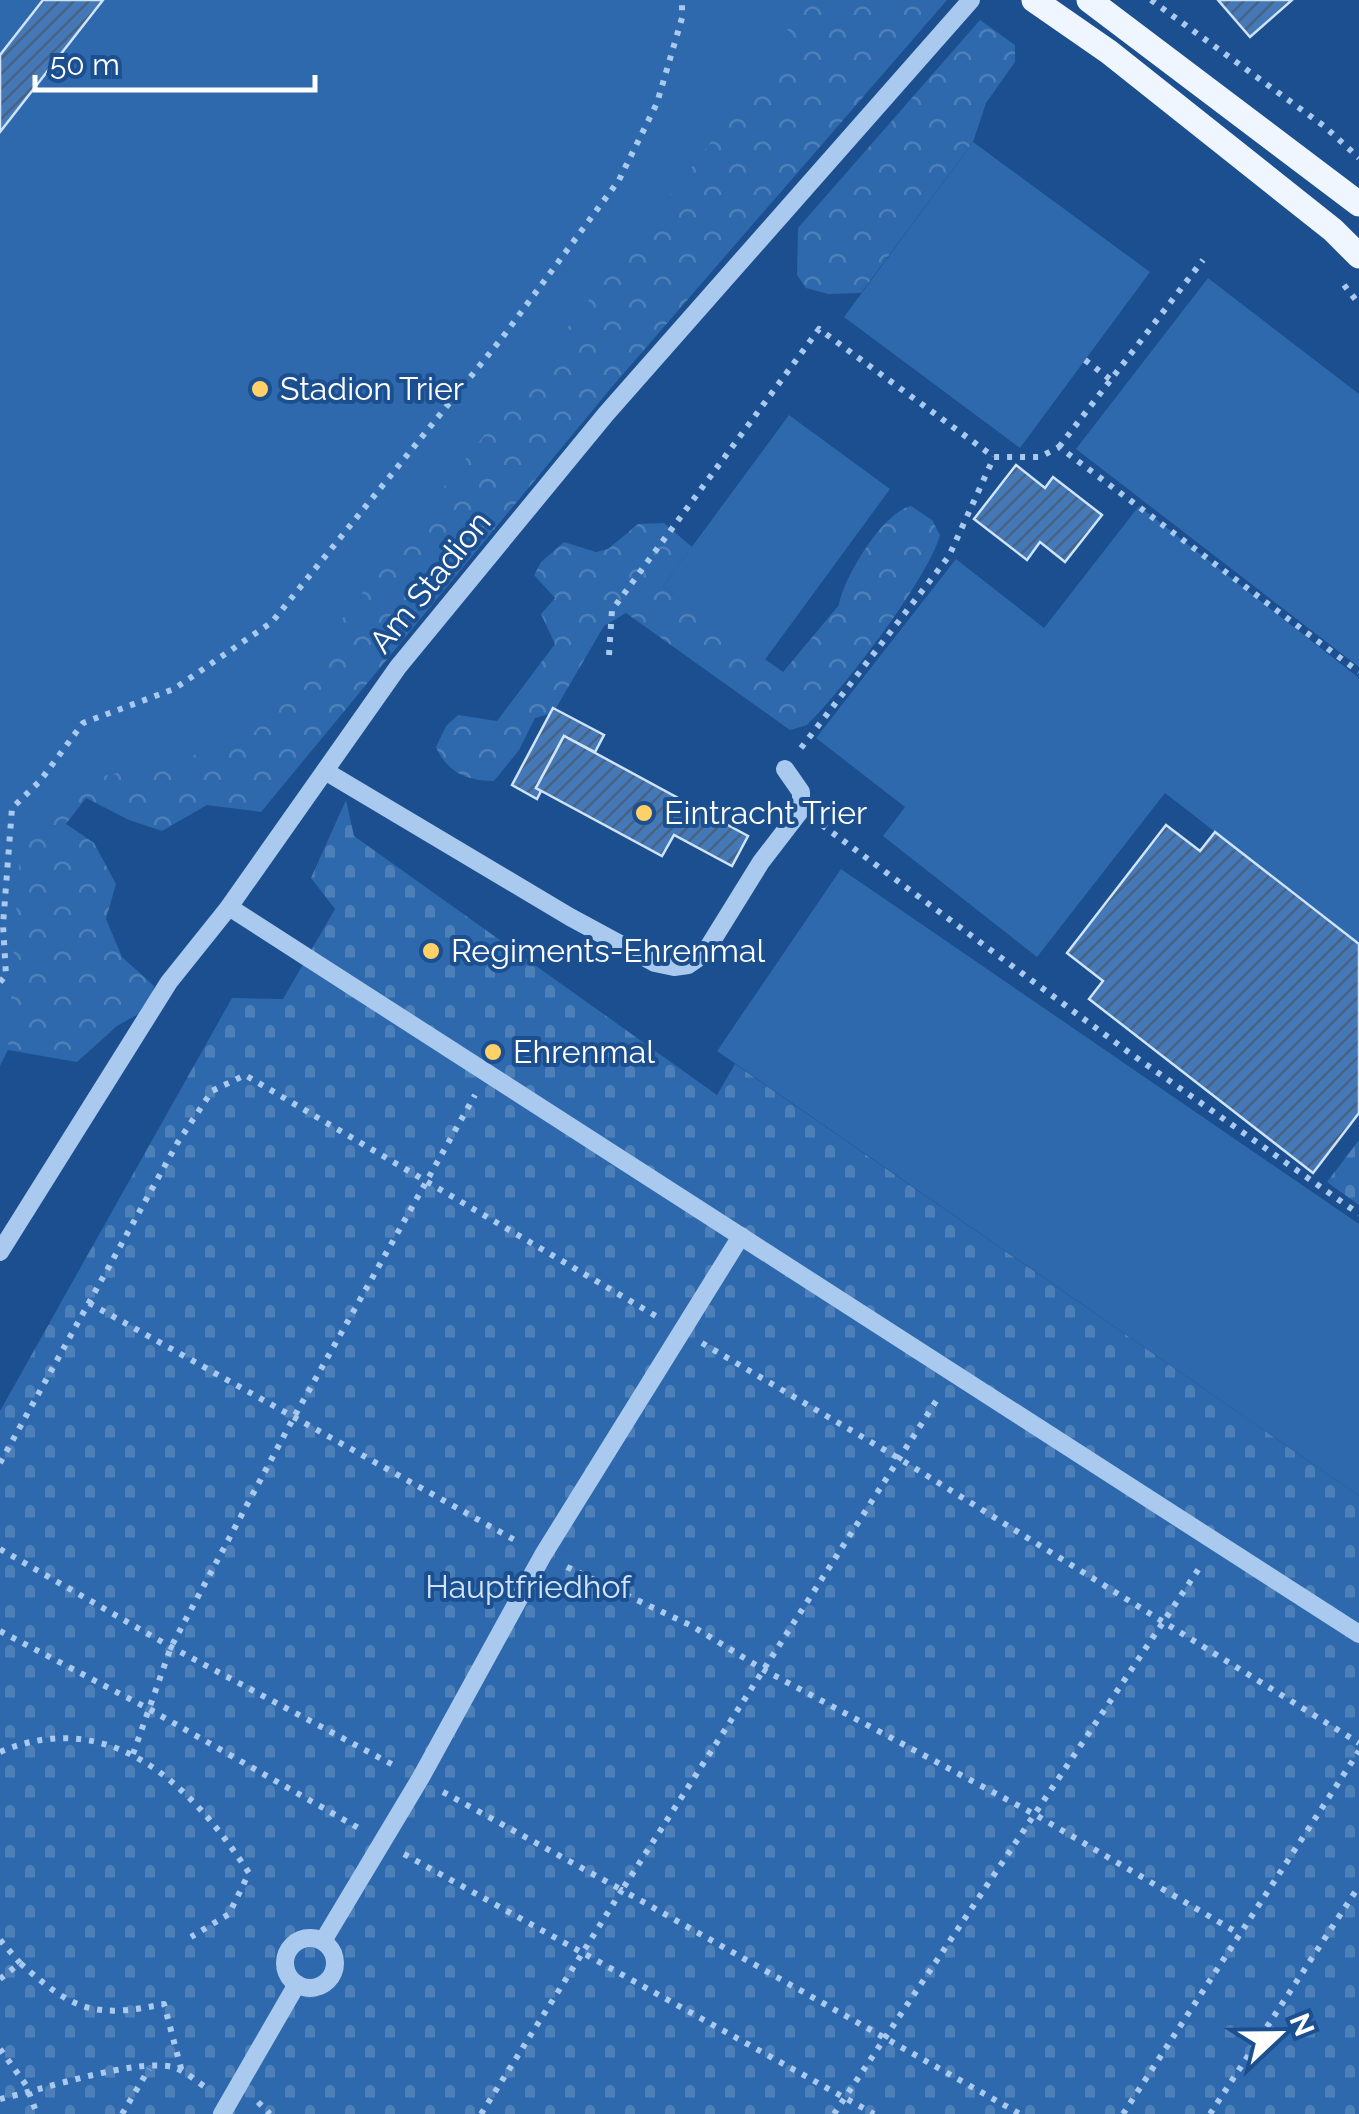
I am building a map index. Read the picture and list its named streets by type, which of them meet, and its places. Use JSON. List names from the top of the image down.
{
  "streets": {
    "street": ["Am Stadion"]
  },
  "parks": ["Hauptfriedhof"],
  "places": [
    "Stadion Trier",
    "Eintracht Trier",
    "Regiments-Ehrenmal",
    "Ehrenmal"
  ],
  "scale_bar": "50 m",
  "north": "right"
}
